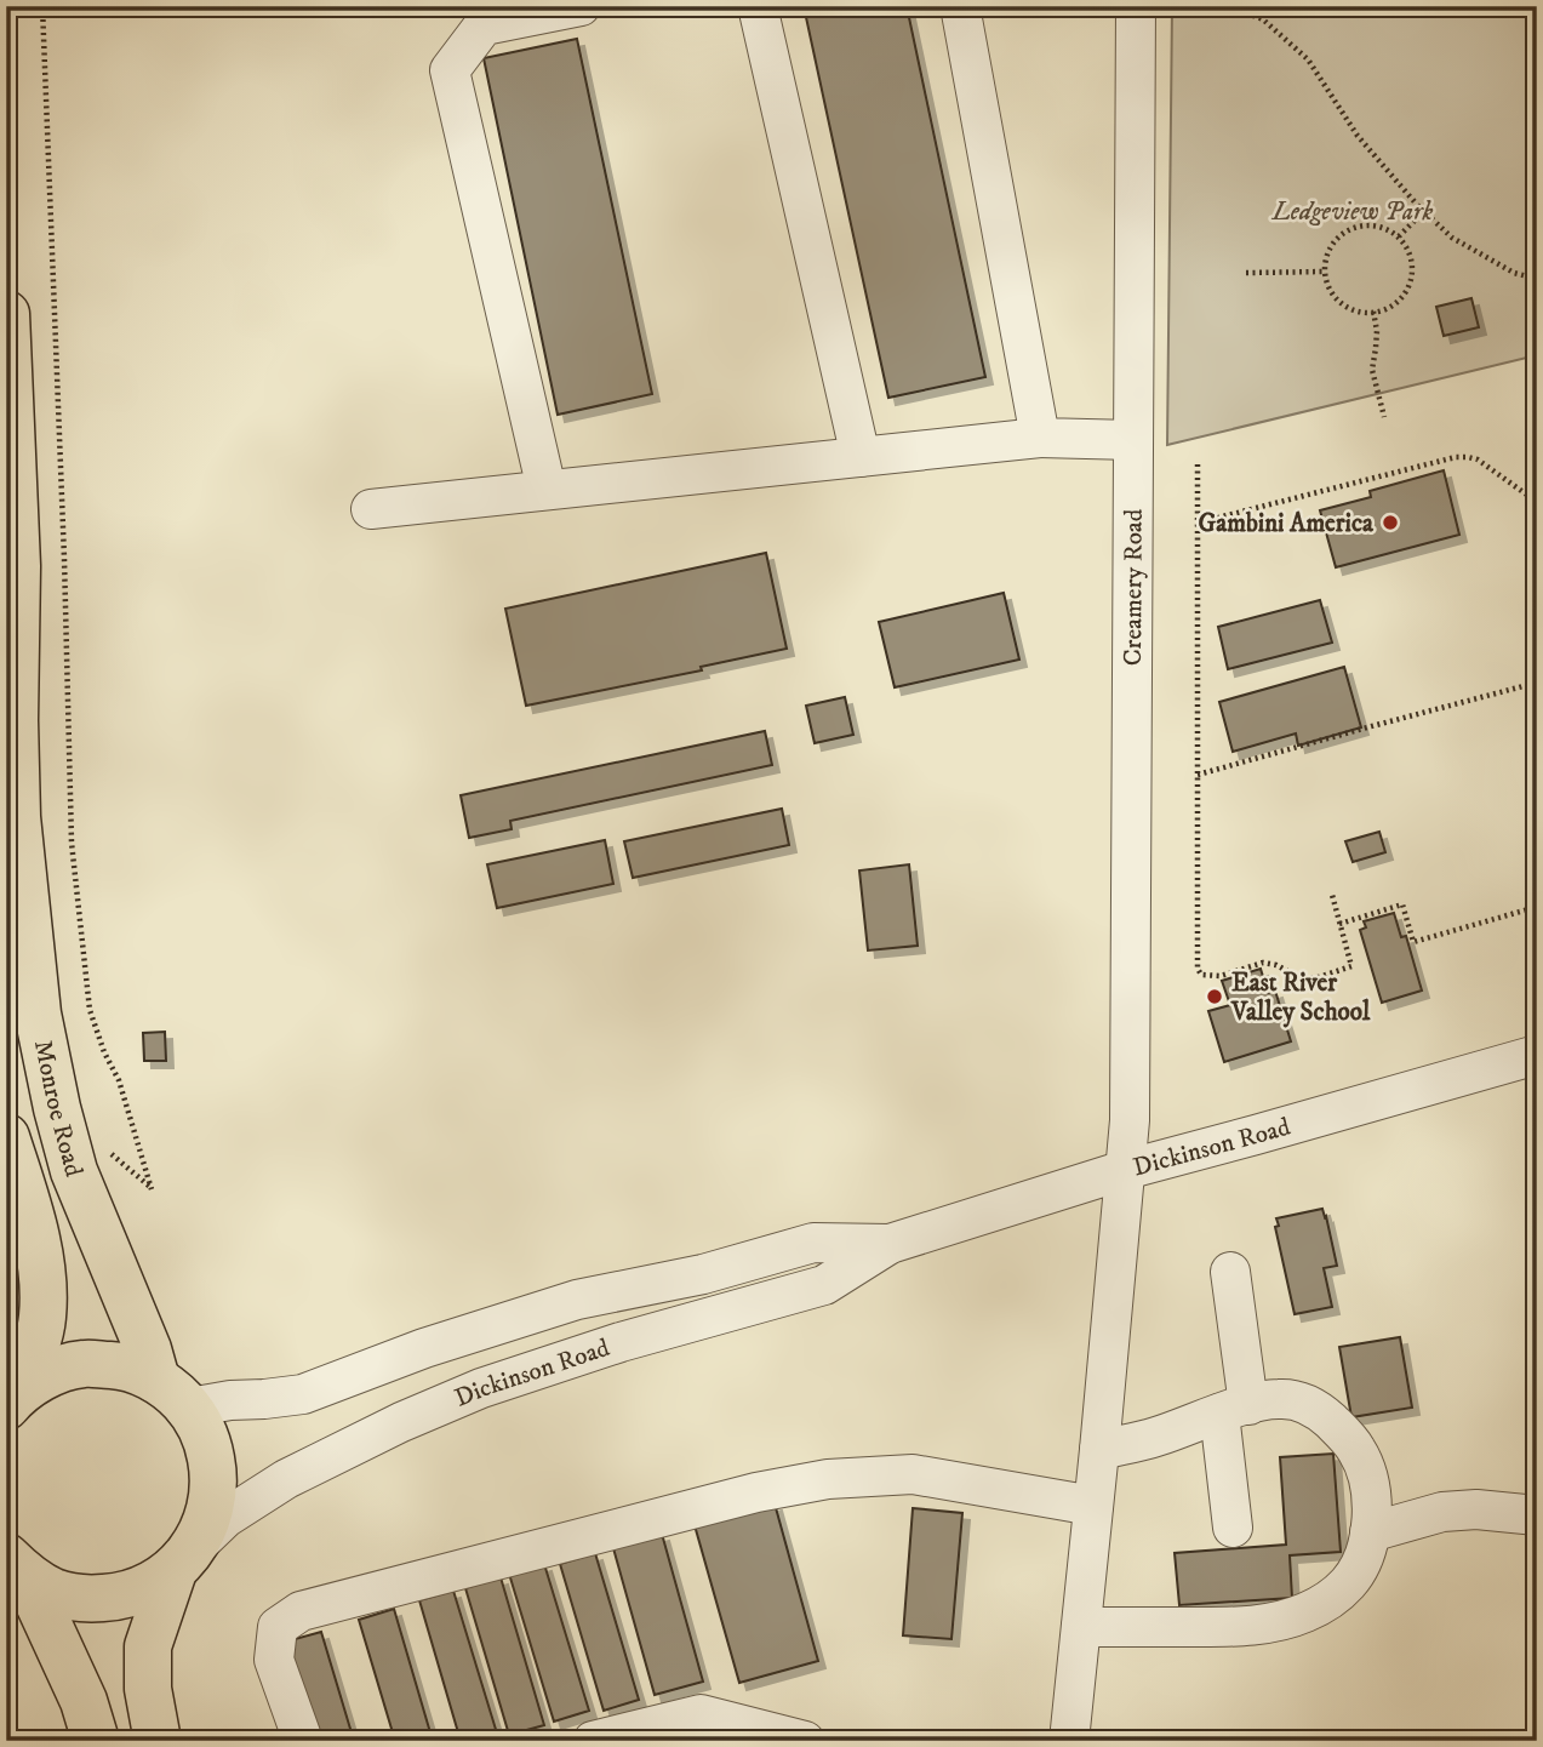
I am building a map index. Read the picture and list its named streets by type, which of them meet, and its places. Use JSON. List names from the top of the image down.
{
  "streets": {
    "main road": ["Monroe Road"],
    "street": ["Creamery Road", "Dickinson Road"]
  },
  "crossings": [
    ["Creamery Road", "Dickinson Road"],
    ["Monroe Road", "Dickinson Road"]
  ],
  "parks": ["Ledgeview Park"],
  "places": ["Gambini America", "East River Valley School"]
}
